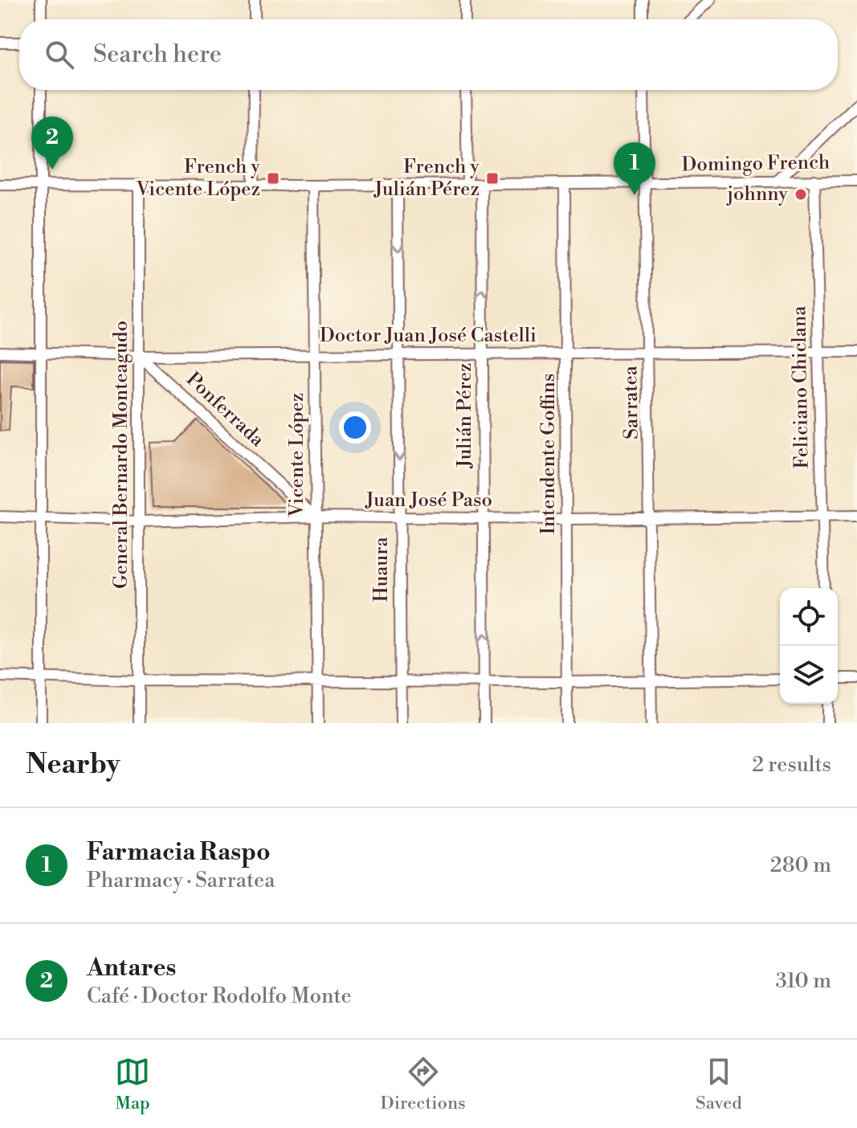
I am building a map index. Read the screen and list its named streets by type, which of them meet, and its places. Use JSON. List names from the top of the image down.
{
  "streets": {
    "street": [
      "Domingo French",
      "Doctor Juan José Castelli",
      "Feliciano Chiclana",
      "Sarratea",
      "Ponferrada",
      "Julián Pérez",
      "Intendente Goffins",
      "General Bernardo Monteagudo",
      "Vicente López",
      "Juan José Paso",
      "Huaura"
    ]
  },
  "crossings": [
    ["Domingo French", "Feliciano Chiclana"],
    ["Domingo French", "Sarratea"],
    ["Domingo French", "Julián Pérez"],
    ["Domingo French", "Intendente Goffins"],
    ["Domingo French", "General Bernardo Monteagudo"],
    ["Domingo French", "Vicente López"],
    ["Domingo French", "Huaura"],
    ["Doctor Juan José Castelli", "Feliciano Chiclana"],
    ["Doctor Juan José Castelli", "Sarratea"],
    ["Doctor Juan José Castelli", "Ponferrada"],
    ["Doctor Juan José Castelli", "Julián Pérez"],
    ["Doctor Juan José Castelli", "Intendente Goffins"],
    ["Doctor Juan José Castelli", "General Bernardo Monteagudo"],
    ["Doctor Juan José Castelli", "Vicente López"],
    ["Doctor Juan José Castelli", "Huaura"],
    ["Feliciano Chiclana", "Juan José Paso"],
    ["Sarratea", "Juan José Paso"],
    ["Ponferrada", "General Bernardo Monteagudo"],
    ["Ponferrada", "Vicente López"],
    ["Ponferrada", "Juan José Paso"],
    ["Julián Pérez", "Juan José Paso"],
    ["Intendente Goffins", "Juan José Paso"],
    ["General Bernardo Monteagudo", "Juan José Paso"],
    ["Vicente López", "Juan José Paso"],
    ["Juan José Paso", "Huaura"]
  ],
  "one_way": ["Julián Pérez", "Huaura"],
  "places": {
    "transit": ["French y Vicente López", "French y Julián Pérez"],
    "other": ["johnny"]
  },
  "page": {
    "search": "Search here",
    "pins": ["2", "1"],
    "heading": ["Nearby", "2 results"],
    "list": [
      {
        "mark": "1",
        "name": "Farmacia Raspo",
        "note": "Pharmacy · Sarratea",
        "value": "280 m"
      },
      {
        "mark": "2",
        "name": "Antares",
        "note": "Café · Doctor Rodolfo Monte",
        "value": "310 m"
      }
    ],
    "nav": ["Map", "Directions", "Saved"]
  }
}
